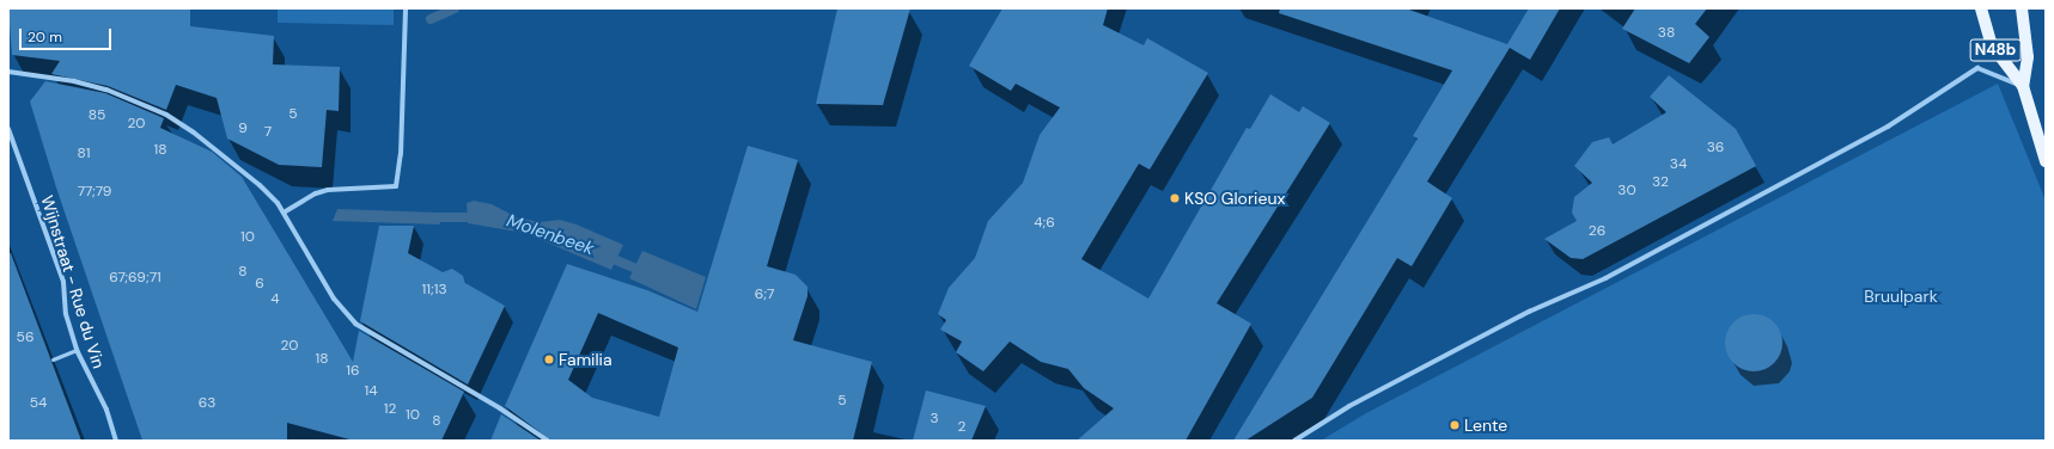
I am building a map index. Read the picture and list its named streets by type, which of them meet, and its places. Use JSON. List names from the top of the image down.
{
  "streets": {
    "main road": ["N48b"],
    "street": ["Wijnstraat - Rue du Vin"]
  },
  "water": ["Molenbeek"],
  "parks": ["Bruulpark"],
  "places": ["KSO Glorieux", "Familia", "Lente"],
  "house_numbers": [
    "38",
    "5",
    "85",
    "20",
    "9",
    "7",
    "36",
    "18",
    "81",
    "34",
    "32",
    "30",
    "77;79",
    "4;6",
    "26",
    "10",
    "8",
    "67;69;71",
    "6",
    "11;13",
    "6;7",
    "4",
    "56",
    "20",
    "18",
    "16",
    "14",
    "5",
    "54",
    "63",
    "12",
    "10",
    "3",
    "8",
    "2"
  ],
  "scale_bar": "20 m"
}
